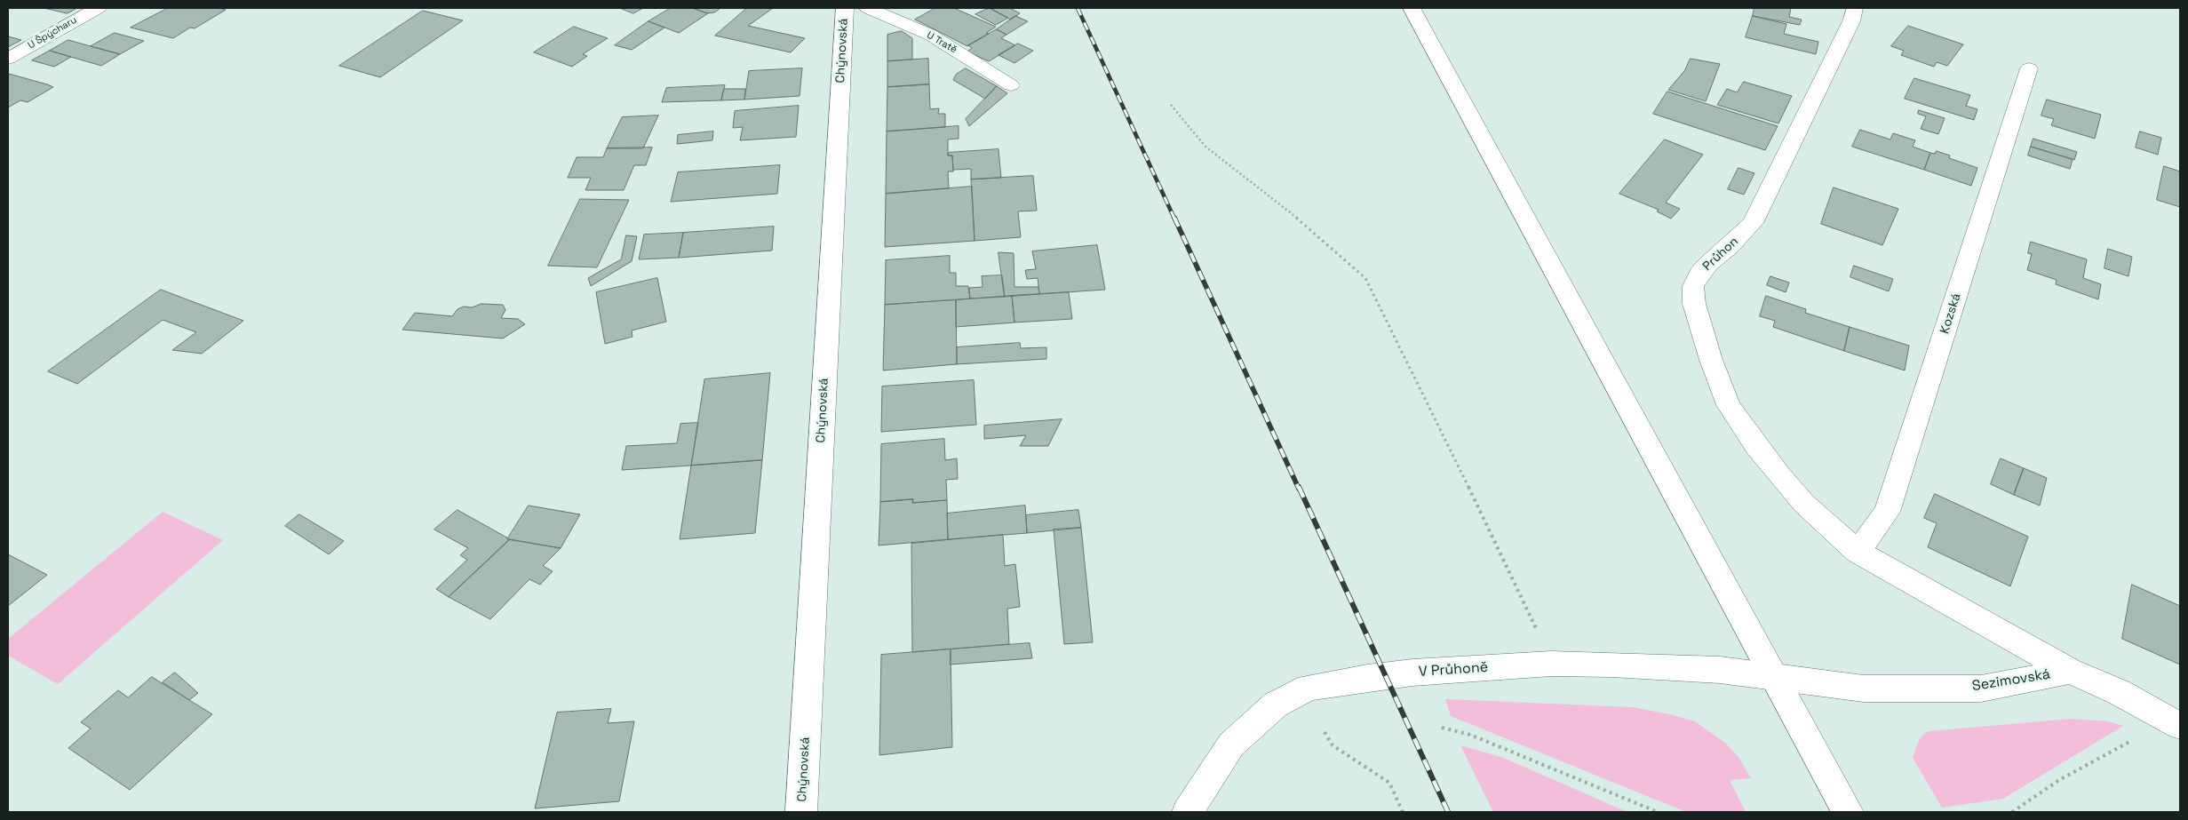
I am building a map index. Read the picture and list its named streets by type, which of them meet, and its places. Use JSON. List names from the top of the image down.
{
  "streets": {
    "street": [
      "U Špýcharu",
      "U Tratě",
      "Chýnovská",
      "Průhon",
      "Kozská",
      "V Průhoně",
      "Sezimovská"
    ]
  },
  "crossings": [
    ["Průhon", "Kozská"],
    ["Průhon", "Sezimovská"],
    ["V Průhoně", "Sezimovská"]
  ]
}
